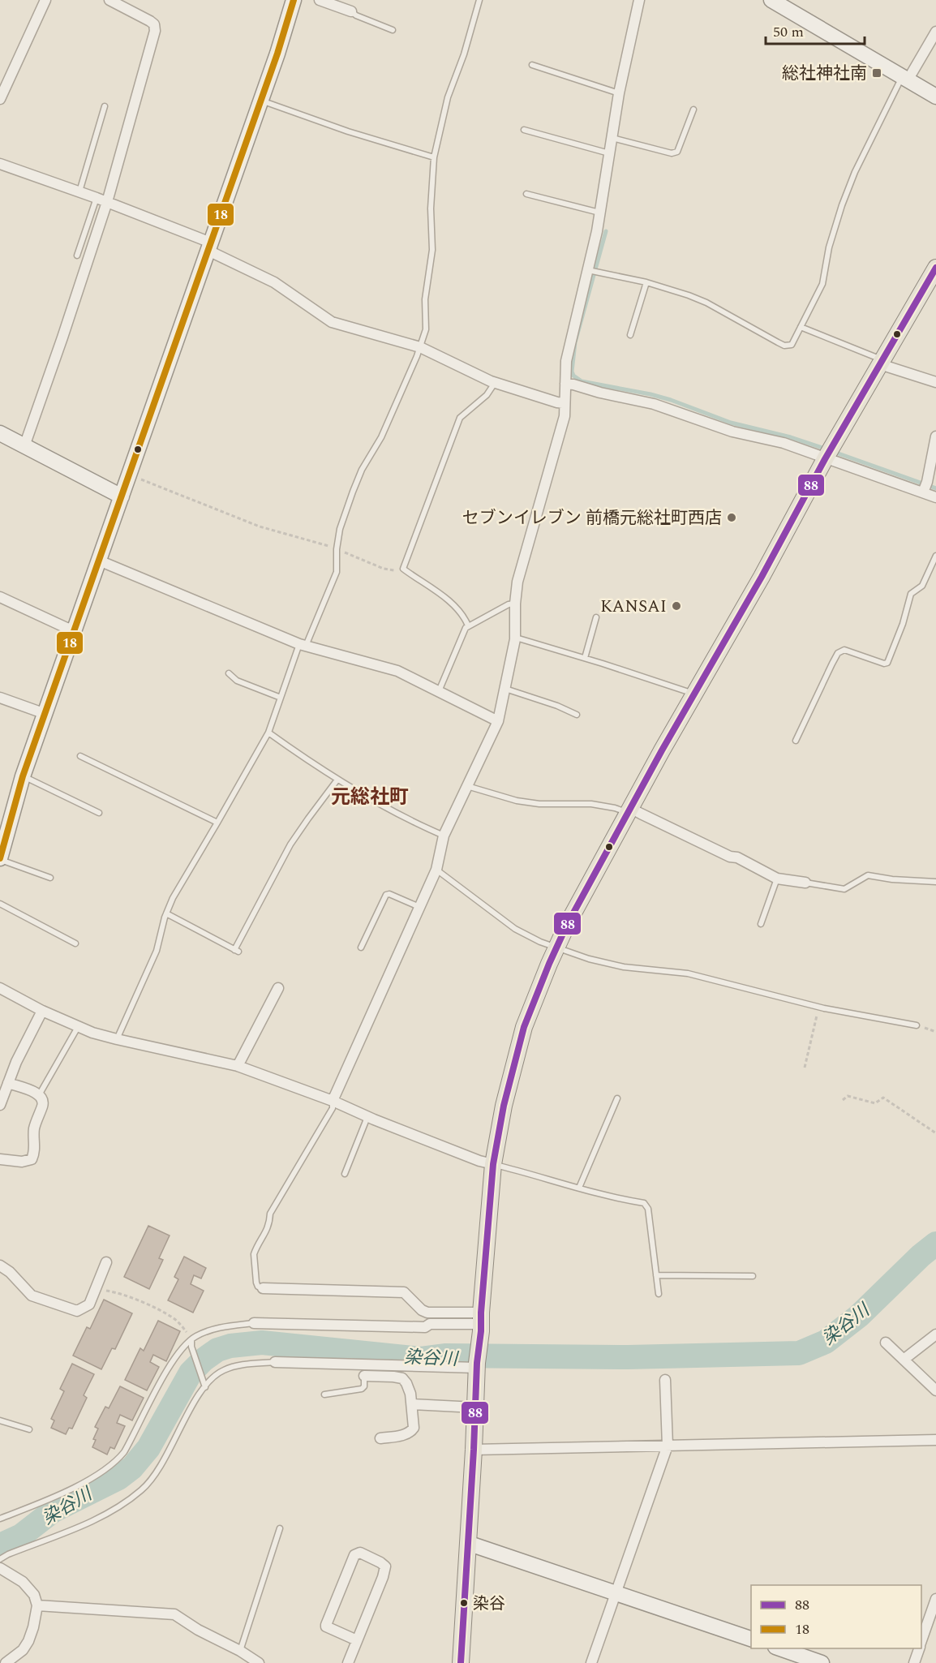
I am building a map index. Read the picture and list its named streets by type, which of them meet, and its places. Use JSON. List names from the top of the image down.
{
  "districts": ["元総社町"],
  "water": ["染谷川"],
  "places": {
    "transit": ["総社神社南"],
    "other": ["セブンイレブン 前橋元総社町西店", "KANSAI", "染谷"]
  },
  "lines": ["transit line 18", "transit line 88"],
  "legend": ["88", "18"],
  "scale_bar": "50 m"
}
